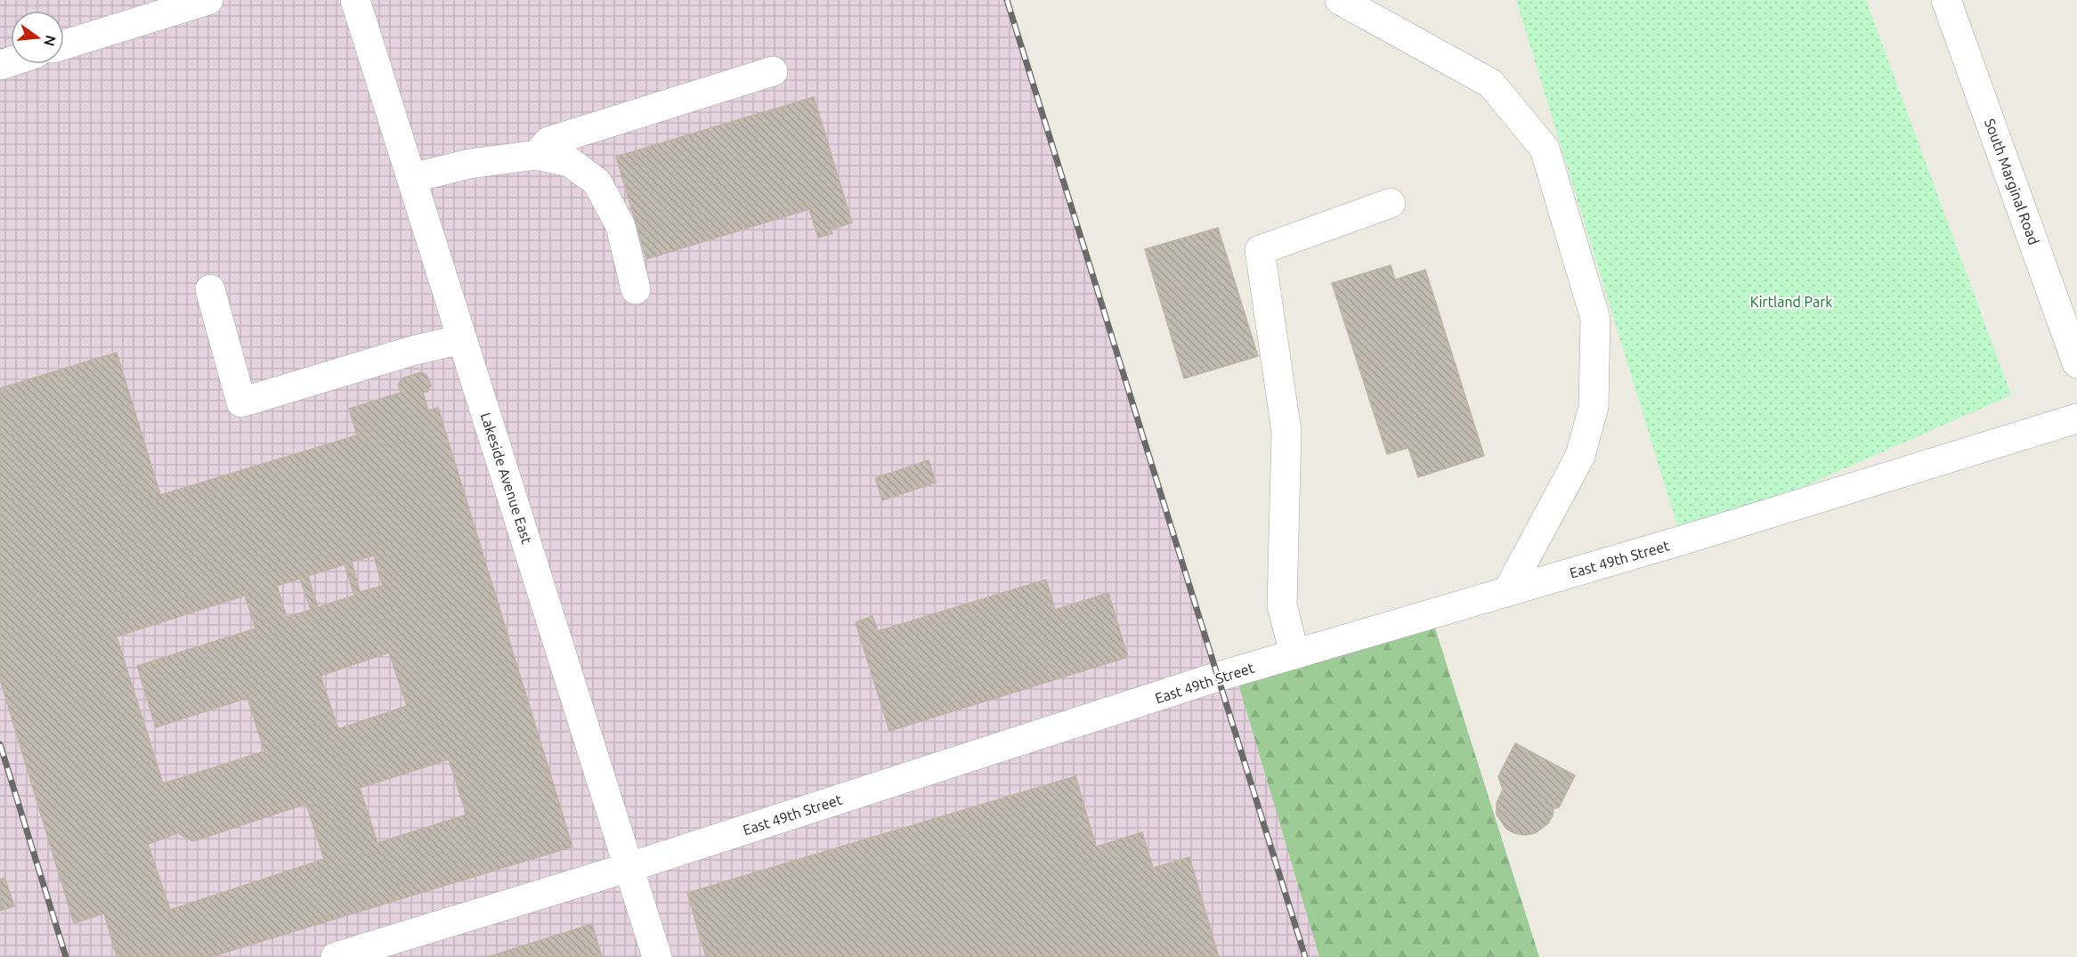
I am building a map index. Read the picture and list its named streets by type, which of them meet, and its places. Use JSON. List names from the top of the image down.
{
  "streets": {
    "street": ["South Marginal Road", "Lakeside Avenue East", "East 49th Street"]
  },
  "crossings": [
    ["Lakeside Avenue East", "East 49th Street"]
  ],
  "parks": ["Kirtland Park"],
  "north": "right"
}
